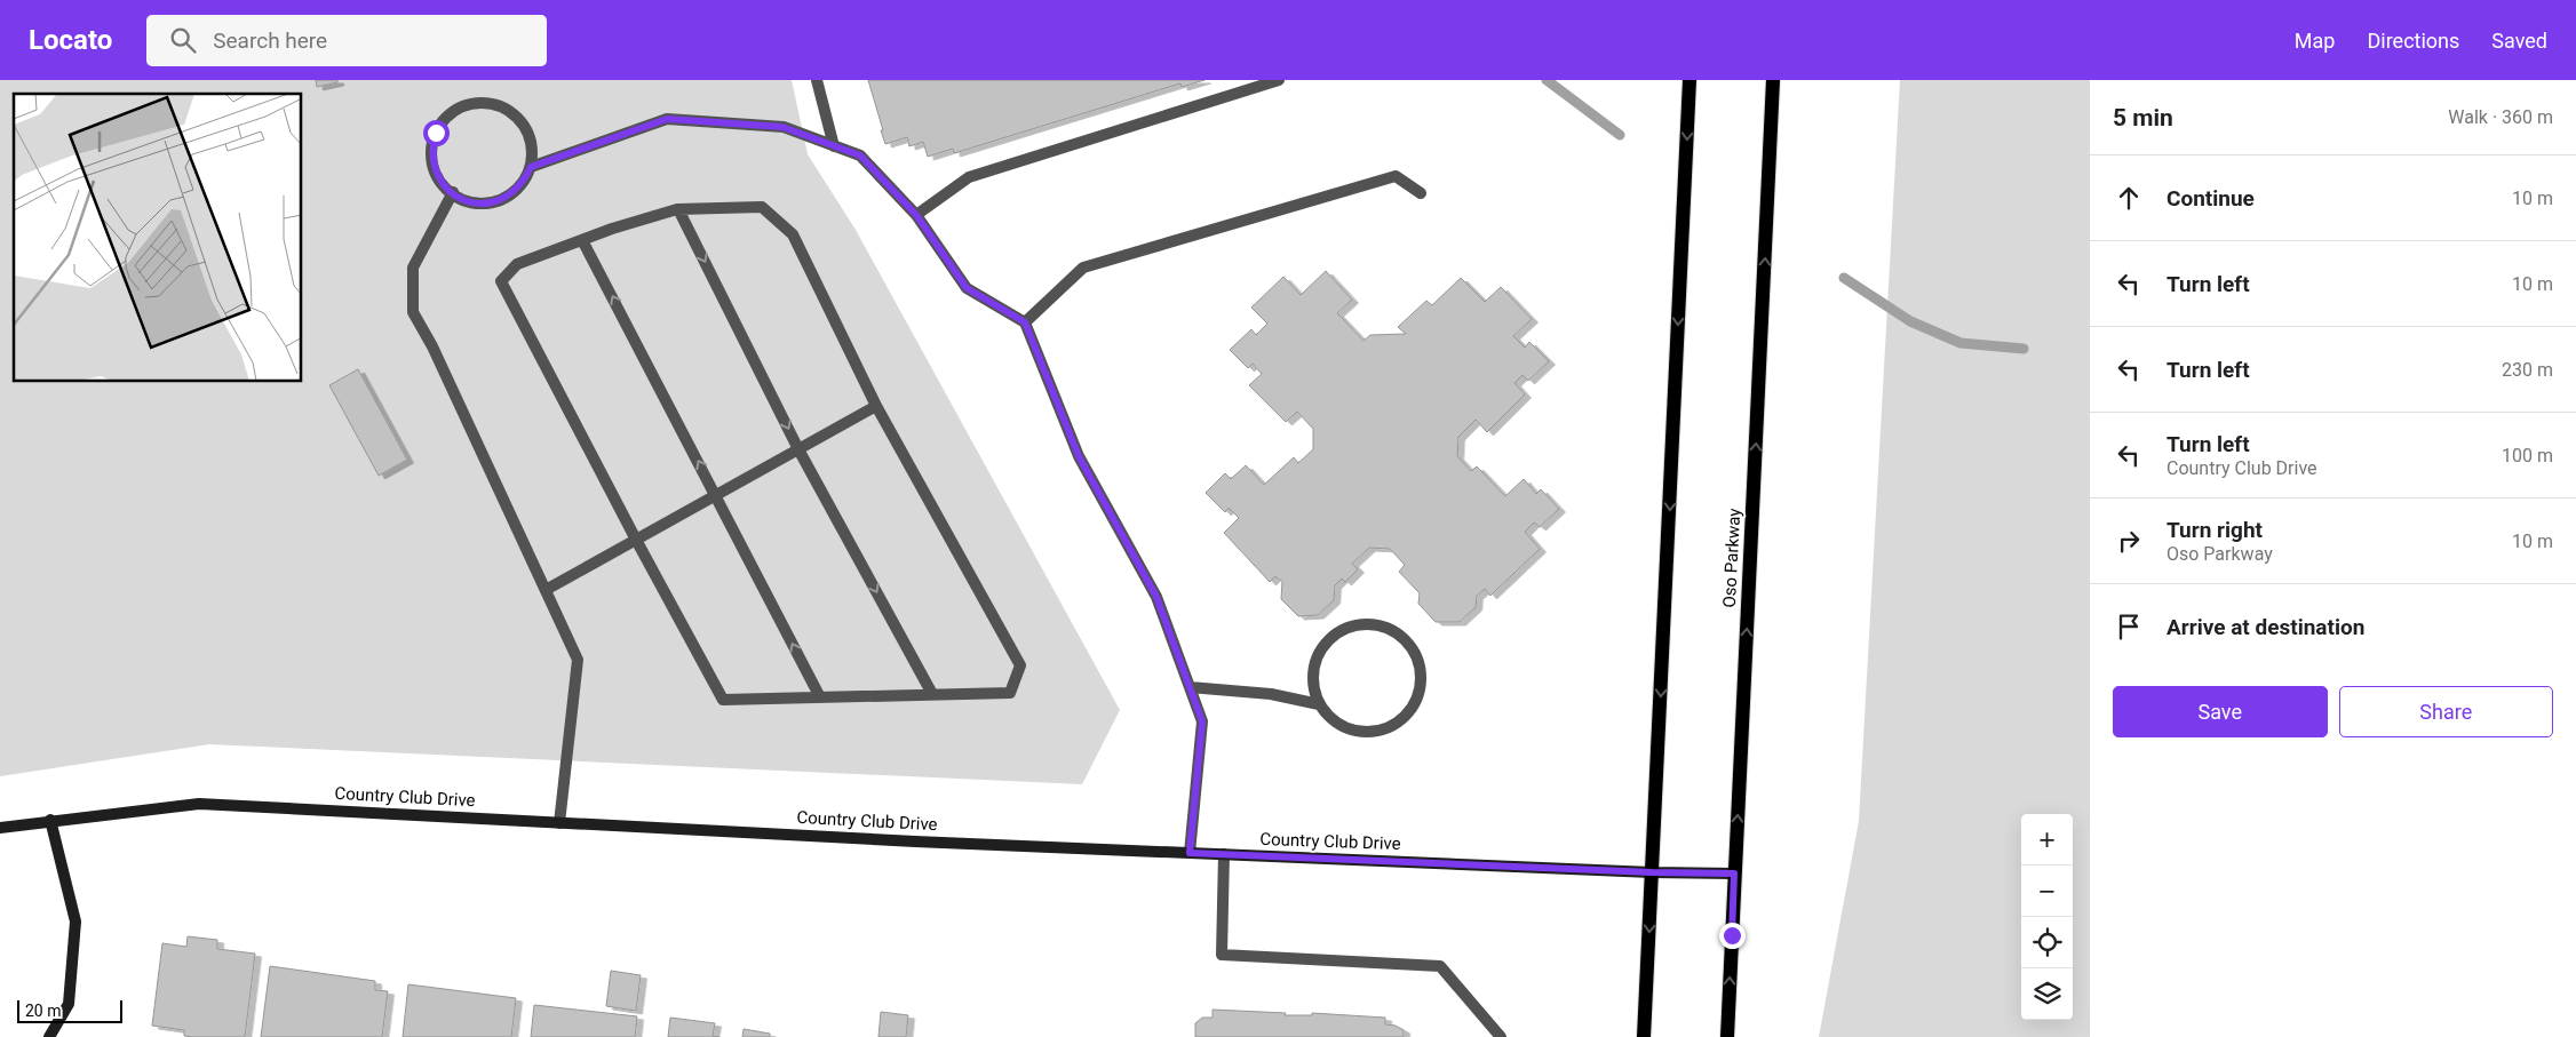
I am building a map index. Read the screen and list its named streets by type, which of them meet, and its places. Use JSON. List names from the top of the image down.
{
  "streets": {
    "main road": ["Oso Parkway"],
    "street": ["Country Club Drive"]
  },
  "crossings": [
    ["Oso Parkway", "Country Club Drive"]
  ],
  "scale_bar": "20 m",
  "page": {
    "header": "Locato",
    "search": "Search here",
    "nav": ["Map", "Directions", "Saved"],
    "heading": ["5 min", "Walk · 360 m"],
    "list": [
      ["Continue", "10 m"],
      ["Turn left", "10 m"],
      ["Turn left", "230 m"],
      ["Turn left", "Country Club Drive", "100 m"],
      ["Turn right", "Oso Parkway", "10 m"],
      "Arrive at destination"
    ],
    "buttons": ["Save", "Share"],
    "map_buttons": ["+", "−"],
    "scale": "20 m"
  }
}
